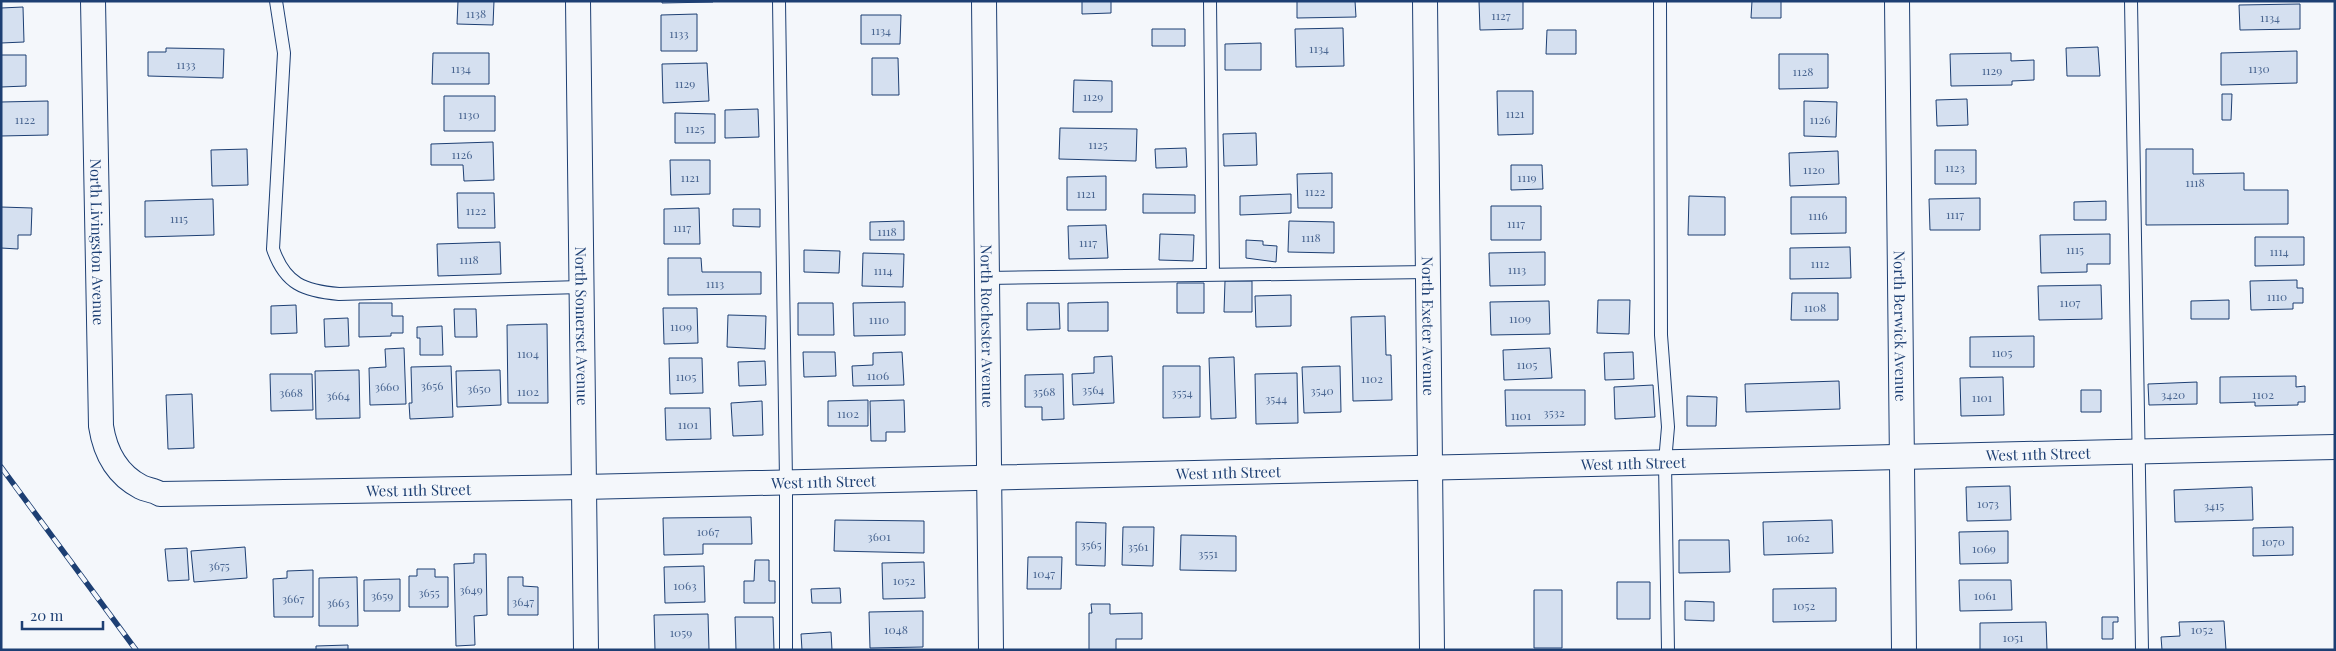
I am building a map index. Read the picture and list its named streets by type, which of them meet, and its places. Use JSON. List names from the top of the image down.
{
  "streets": {
    "street": [
      "North Livingston Avenue",
      "North Somerset Avenue",
      "North Rochester Avenue",
      "North Exeter Avenue",
      "North Berwick Avenue",
      "West 11th Street"
    ]
  },
  "crossings": [
    ["North Livingston Avenue", "West 11th Street"],
    ["North Somerset Avenue", "West 11th Street"],
    ["North Rochester Avenue", "West 11th Street"],
    ["North Exeter Avenue", "West 11th Street"],
    ["North Berwick Avenue", "West 11th Street"]
  ],
  "house_numbers": [
    "1138",
    "1127",
    "1134",
    "1134",
    "1133",
    "1134",
    "1133",
    "1134",
    "1130",
    "1129",
    "1128",
    "1129",
    "1129",
    "1121",
    "1130",
    "1122",
    "1126",
    "1125",
    "1125",
    "1126",
    "1123",
    "1120",
    "1121",
    "1119",
    "1118",
    "1122",
    "1121",
    "1122",
    "1117",
    "1116",
    "1115",
    "1117",
    "1117",
    "1118",
    "1118",
    "1117",
    "1115",
    "1114",
    "1118",
    "1112",
    "1113",
    "1114",
    "1113",
    "1110",
    "1107",
    "1108",
    "1109",
    "1110",
    "1109",
    "1105",
    "1104",
    "1105",
    "1106",
    "1105",
    "1102",
    "3656",
    "3660",
    "3650",
    "3564",
    "3540",
    "1102",
    "3568",
    "3668",
    "3554",
    "3420",
    "1102",
    "3664",
    "1101",
    "3544",
    "3532",
    "1102",
    "1101",
    "1101",
    "1073",
    "3415",
    "1067",
    "3601",
    "1062",
    "1070",
    "3565",
    "3561",
    "1069",
    "3551",
    "3675",
    "1047",
    "1052",
    "1063",
    "3649",
    "3655",
    "3659",
    "1061",
    "3667",
    "3647",
    "3663",
    "1052",
    "1048",
    "1052",
    "1059",
    "1051"
  ],
  "scale_bar": "20 m"
}
